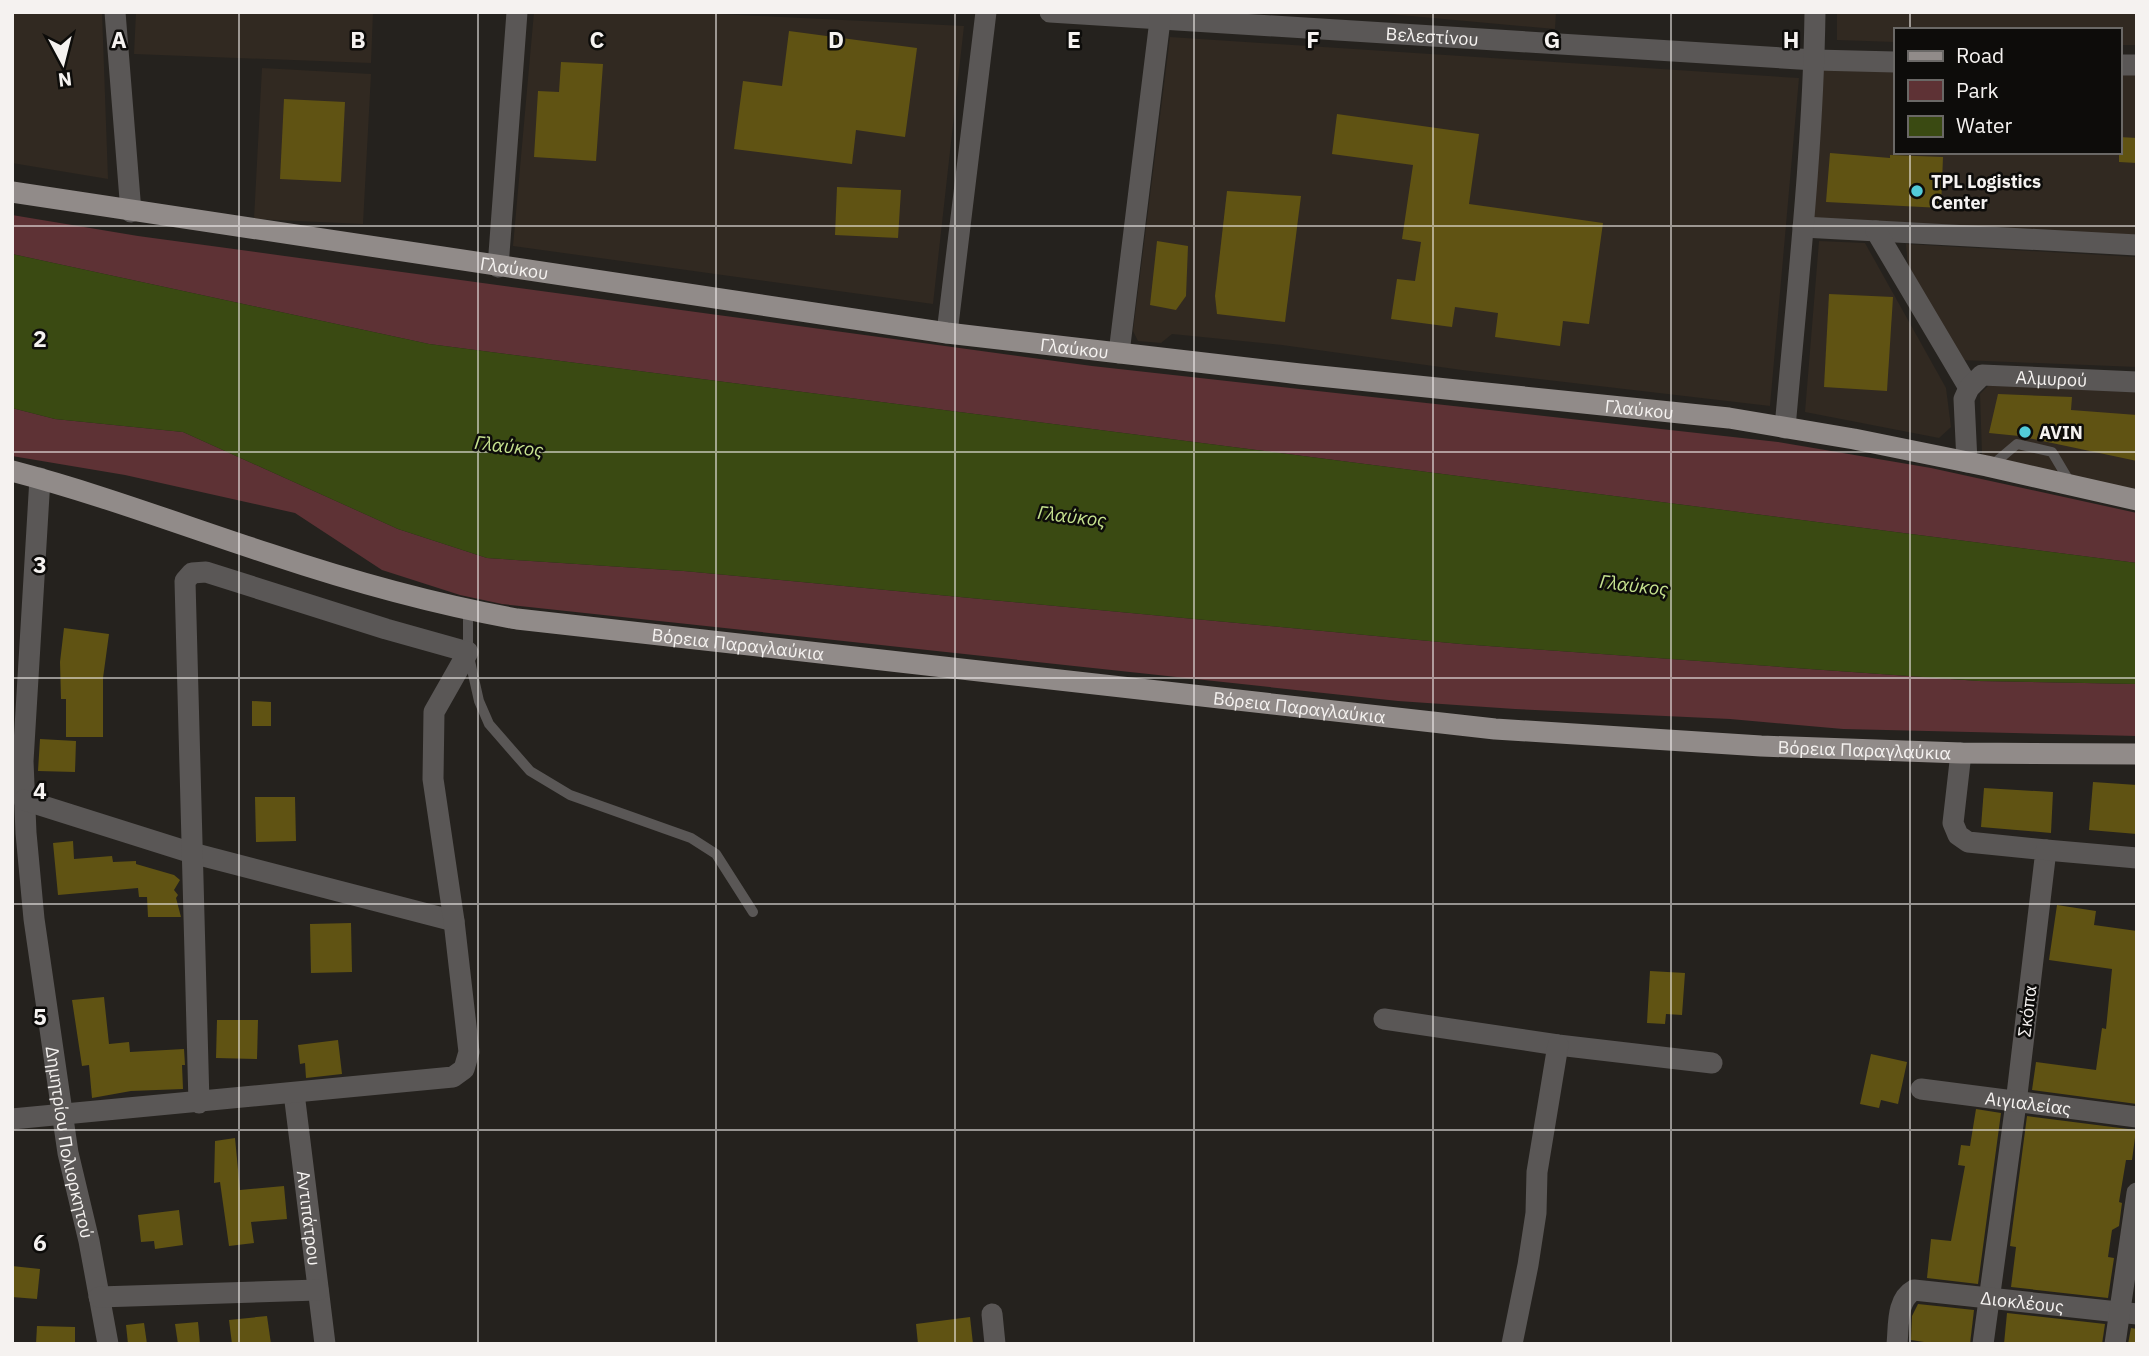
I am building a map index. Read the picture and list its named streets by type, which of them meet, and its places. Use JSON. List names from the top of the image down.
{
  "streets": {
    "main road": ["Γλαύκου", "Βόρεια Παραγλαύκια"],
    "street": [
      "Βελεστίνου",
      "Αλμυρού",
      "Σκόπα",
      "Αιγιαλείας",
      "Δημητρίου Πολιορκητού",
      "Αντιπάτρου",
      "Διοκλέους"
    ]
  },
  "crossings": [
    ["Βόρεια Παραγλαύκια", "Δημητρίου Πολιορκητού"],
    ["Σκόπα", "Αιγιαλείας"],
    ["Σκόπα", "Διοκλέους"]
  ],
  "water": ["Γλαύκος"],
  "places": ["TPL Logistics Center", "AVIN"],
  "legend": ["Road", "Park", "Water"],
  "north": "bottom",
  "grid": {
    "columns": [
      "A",
      "B",
      "C",
      "D",
      "E",
      "F",
      "G",
      "H"
    ],
    "rows": [
      "2",
      "3",
      "4",
      "5",
      "6"
    ]
  }
}
